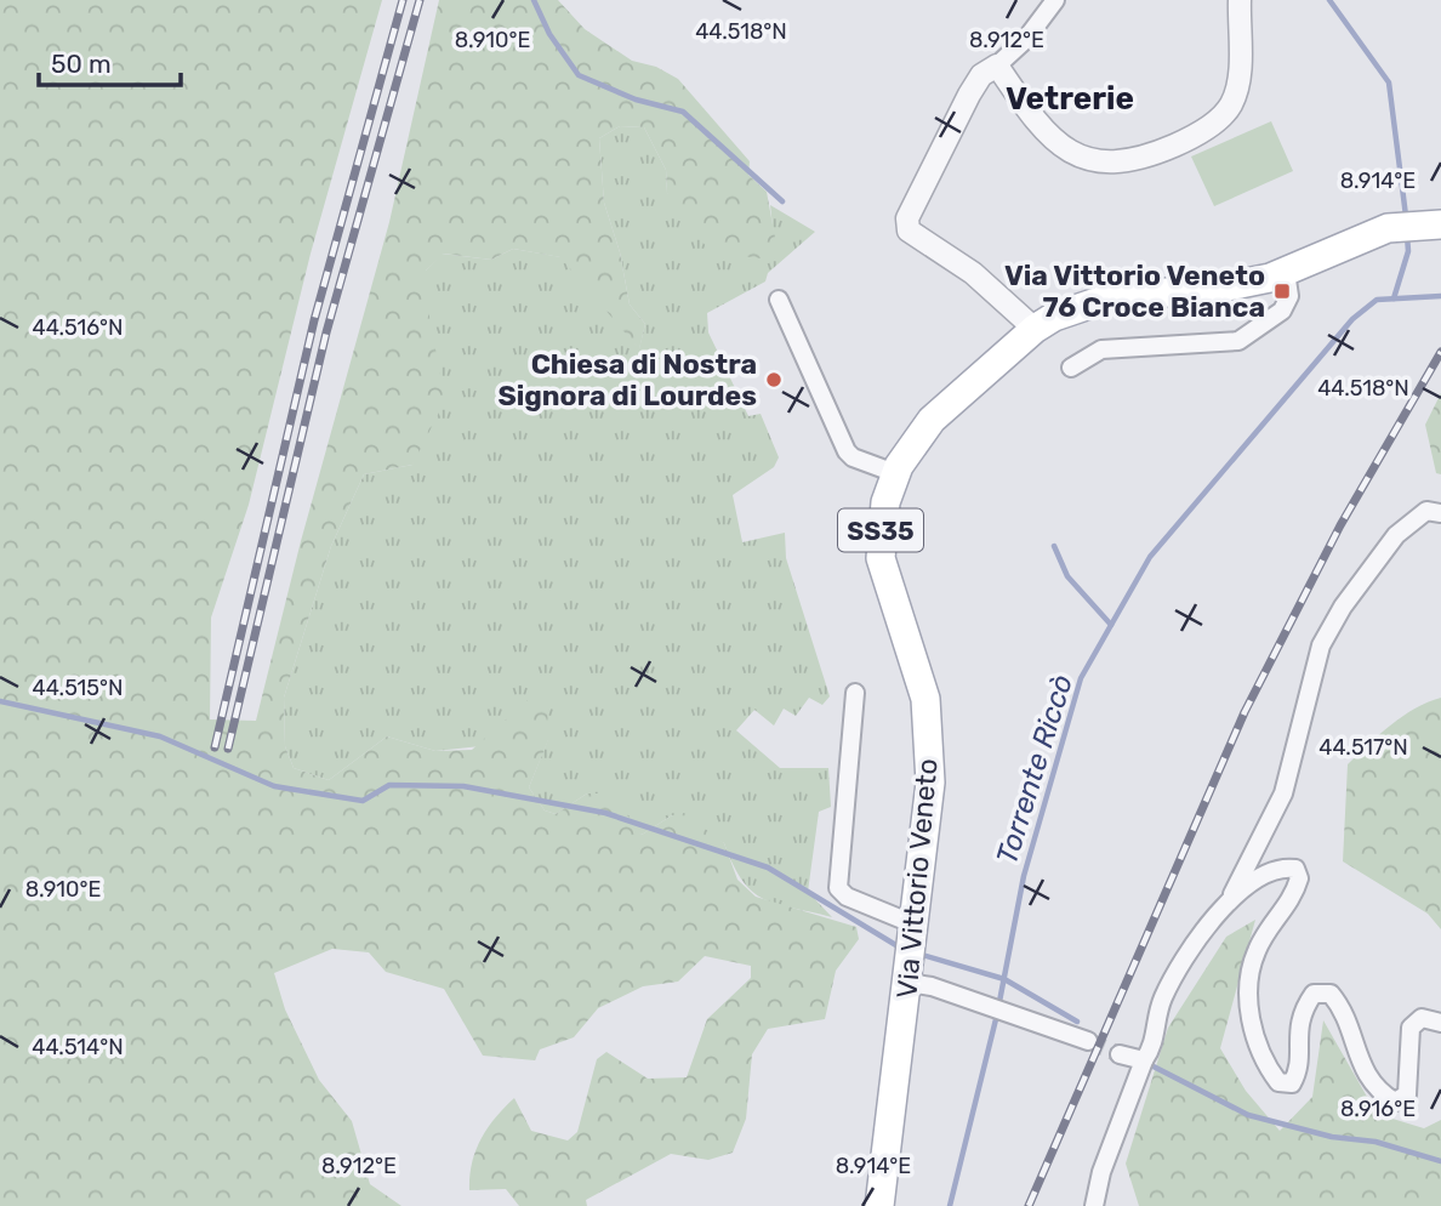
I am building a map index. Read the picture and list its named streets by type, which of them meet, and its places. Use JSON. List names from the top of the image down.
{
  "streets": {
    "main road": ["SS35", "Via Vittorio Veneto"]
  },
  "districts": ["Vetrerie"],
  "water": ["Torrente Riccò"],
  "places": {
    "transit": ["Via Vittorio Veneto 76 Croce Bianca"],
    "other": ["Chiesa di Nostra Signora di Lourdes"]
  },
  "scale_bar": "50 m",
  "coordinates": [
    "44.518°N",
    "8.910°E",
    "8.912°E",
    "8.914°E",
    "44.516°N",
    "44.515°N",
    "44.517°N",
    "44.514°N",
    "8.916°E"
  ]
}
